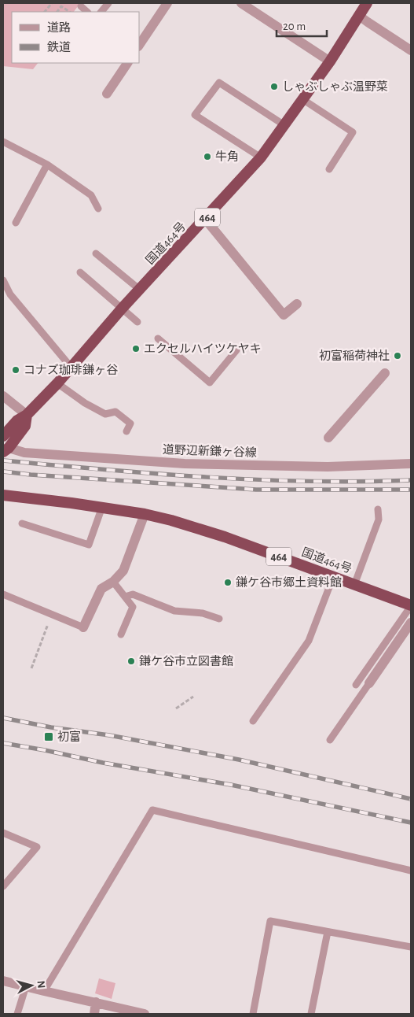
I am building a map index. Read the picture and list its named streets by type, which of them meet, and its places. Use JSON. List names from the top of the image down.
{
  "streets": {
    "highway": ["464", "国道464号"],
    "street": ["道野辺新鎌ヶ谷線"]
  },
  "crossings": [
    ["国道464号", "道野辺新鎌ヶ谷線"]
  ],
  "places": {
    "other": [
      "しゃぶしゃぶ温野菜",
      "牛角",
      "エクセルハイツケヤキ",
      "初富稲荷神社",
      "コナズ珈琲鎌ヶ谷",
      "鎌ケ谷市郷土資料館",
      "鎌ケ谷市立図書館"
    ],
    "transit": ["初富"]
  },
  "legend": ["道路", "鉄道"],
  "scale_bar": "20 m",
  "north": "right"
}
